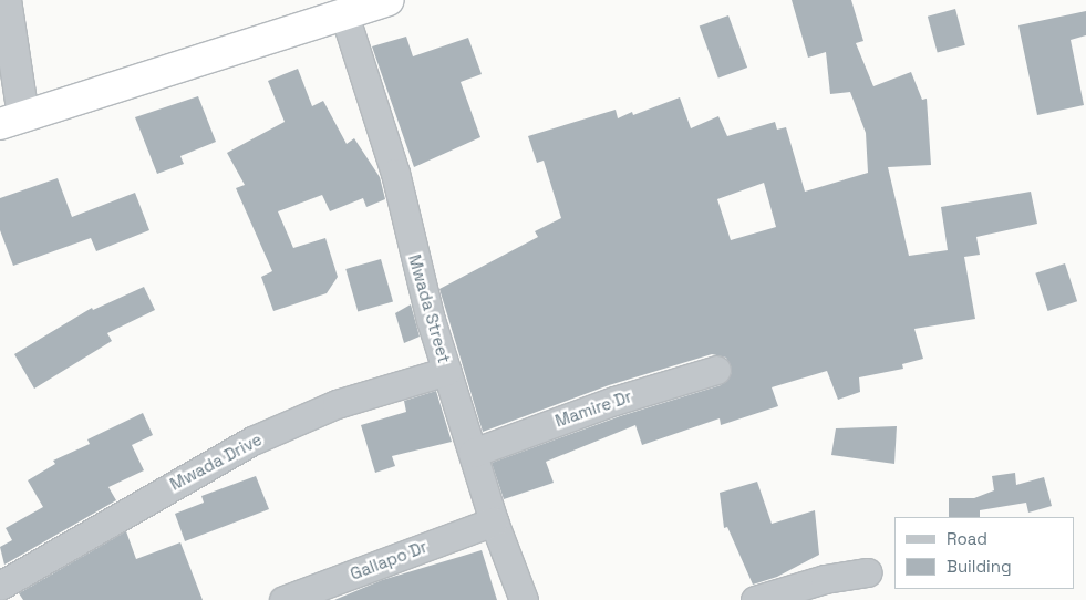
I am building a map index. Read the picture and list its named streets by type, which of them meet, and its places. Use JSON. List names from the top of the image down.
{
  "streets": {
    "street": [
      "Mwada Street",
      "Mamire Dr",
      "Mwada Drive",
      "Gallapo Dr"
    ]
  },
  "crossings": [
    ["Mwada Street", "Mamire Dr"],
    ["Mwada Street", "Mwada Drive"],
    ["Mwada Street", "Gallapo Dr"]
  ],
  "legend": ["Road", "Building"]
}
